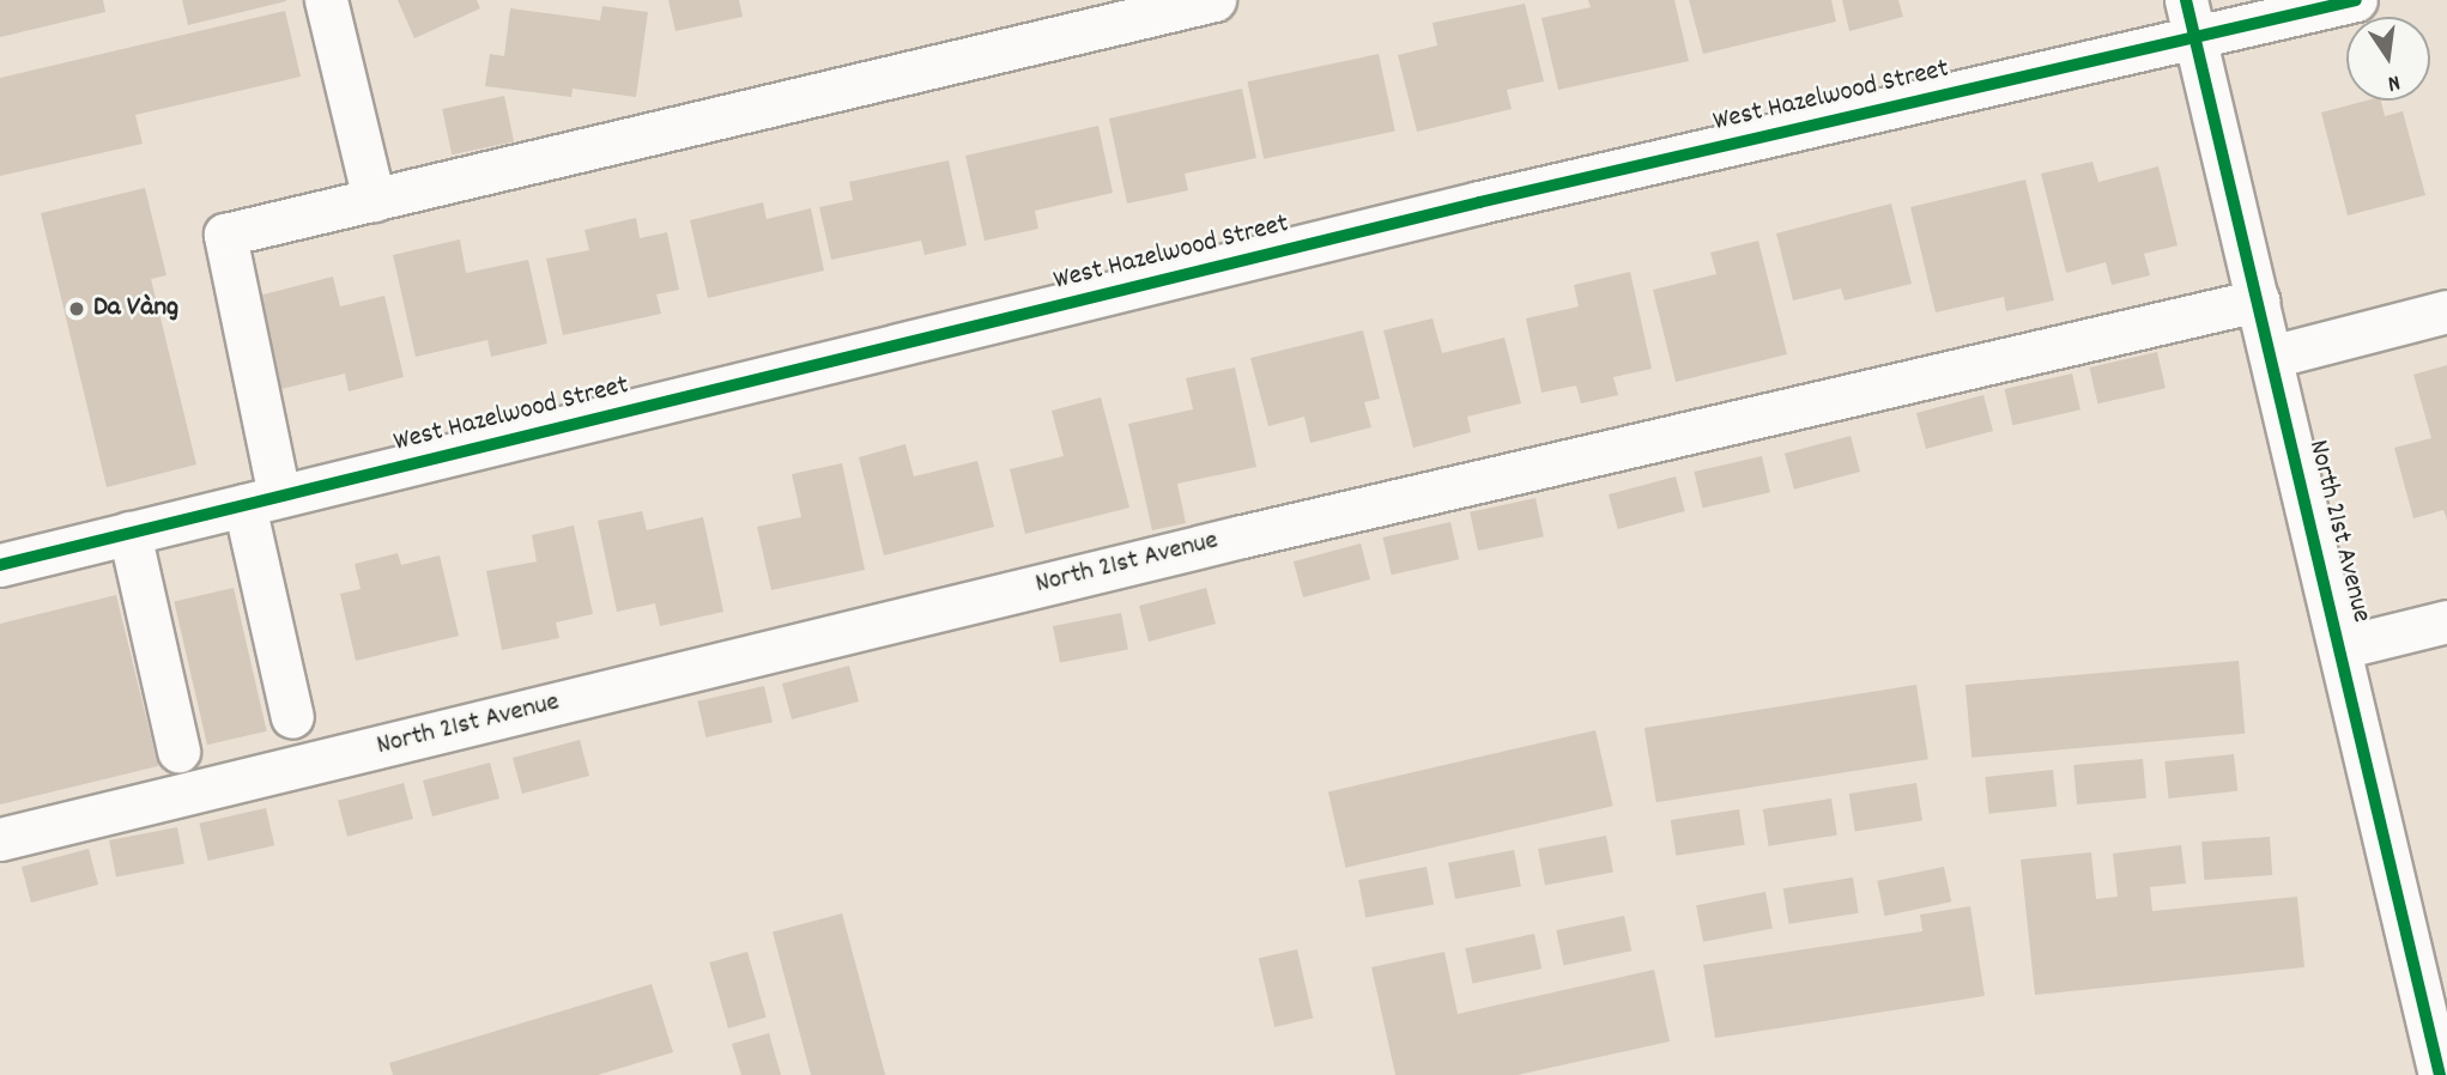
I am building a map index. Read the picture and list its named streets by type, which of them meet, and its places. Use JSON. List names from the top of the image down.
{
  "streets": {
    "street": ["West Hazelwood Street", "North 21st Avenue"]
  },
  "crossings": [
    ["West Hazelwood Street", "North 21st Avenue"]
  ],
  "places": ["Da Vàng"],
  "north": "bottom"
}
